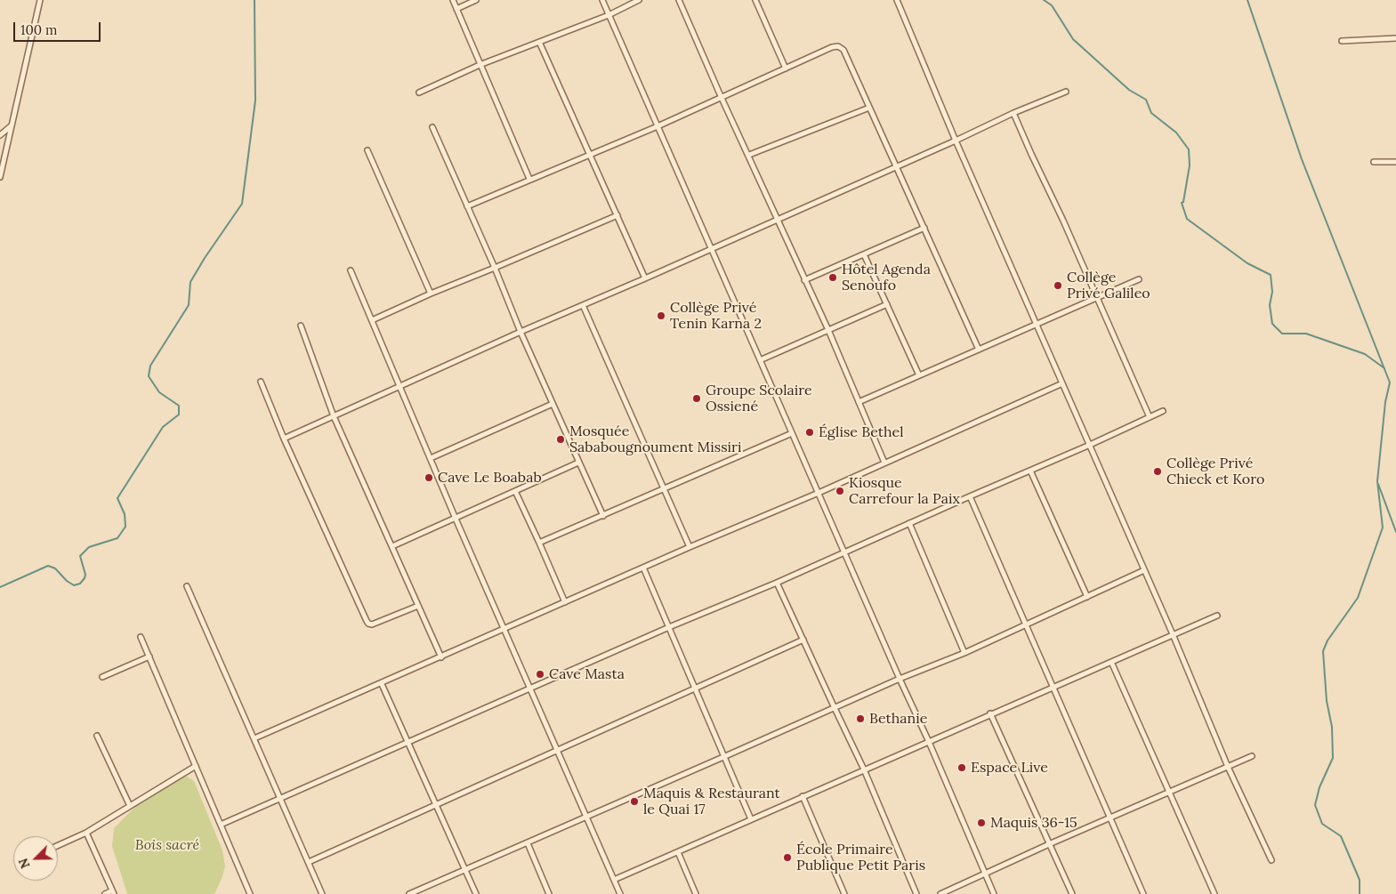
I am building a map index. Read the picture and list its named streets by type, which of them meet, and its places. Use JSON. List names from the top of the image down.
{
  "parks": ["Bois sacré"],
  "places": [
    "Hôtel Agenda Senoufo",
    "Collège Privé Galileo",
    "Collège Privé Tenin Karna 2",
    "Groupe Scolaire Ossiené",
    "Église Bethel",
    "Mosquée Sababougnoument Missiri",
    "Collège Privé Chieck et Koro",
    "Cave Le Boabab",
    "Kiosque Carrefour la Paix",
    "Cave Masta",
    "Bethanie",
    "Espace Live",
    "Maquis & Restaurant le Quai 17",
    "Maquis 36-15",
    "École Primaire Publique Petit Paris"
  ],
  "scale_bar": "100 m",
  "north": "bottom left"
}
